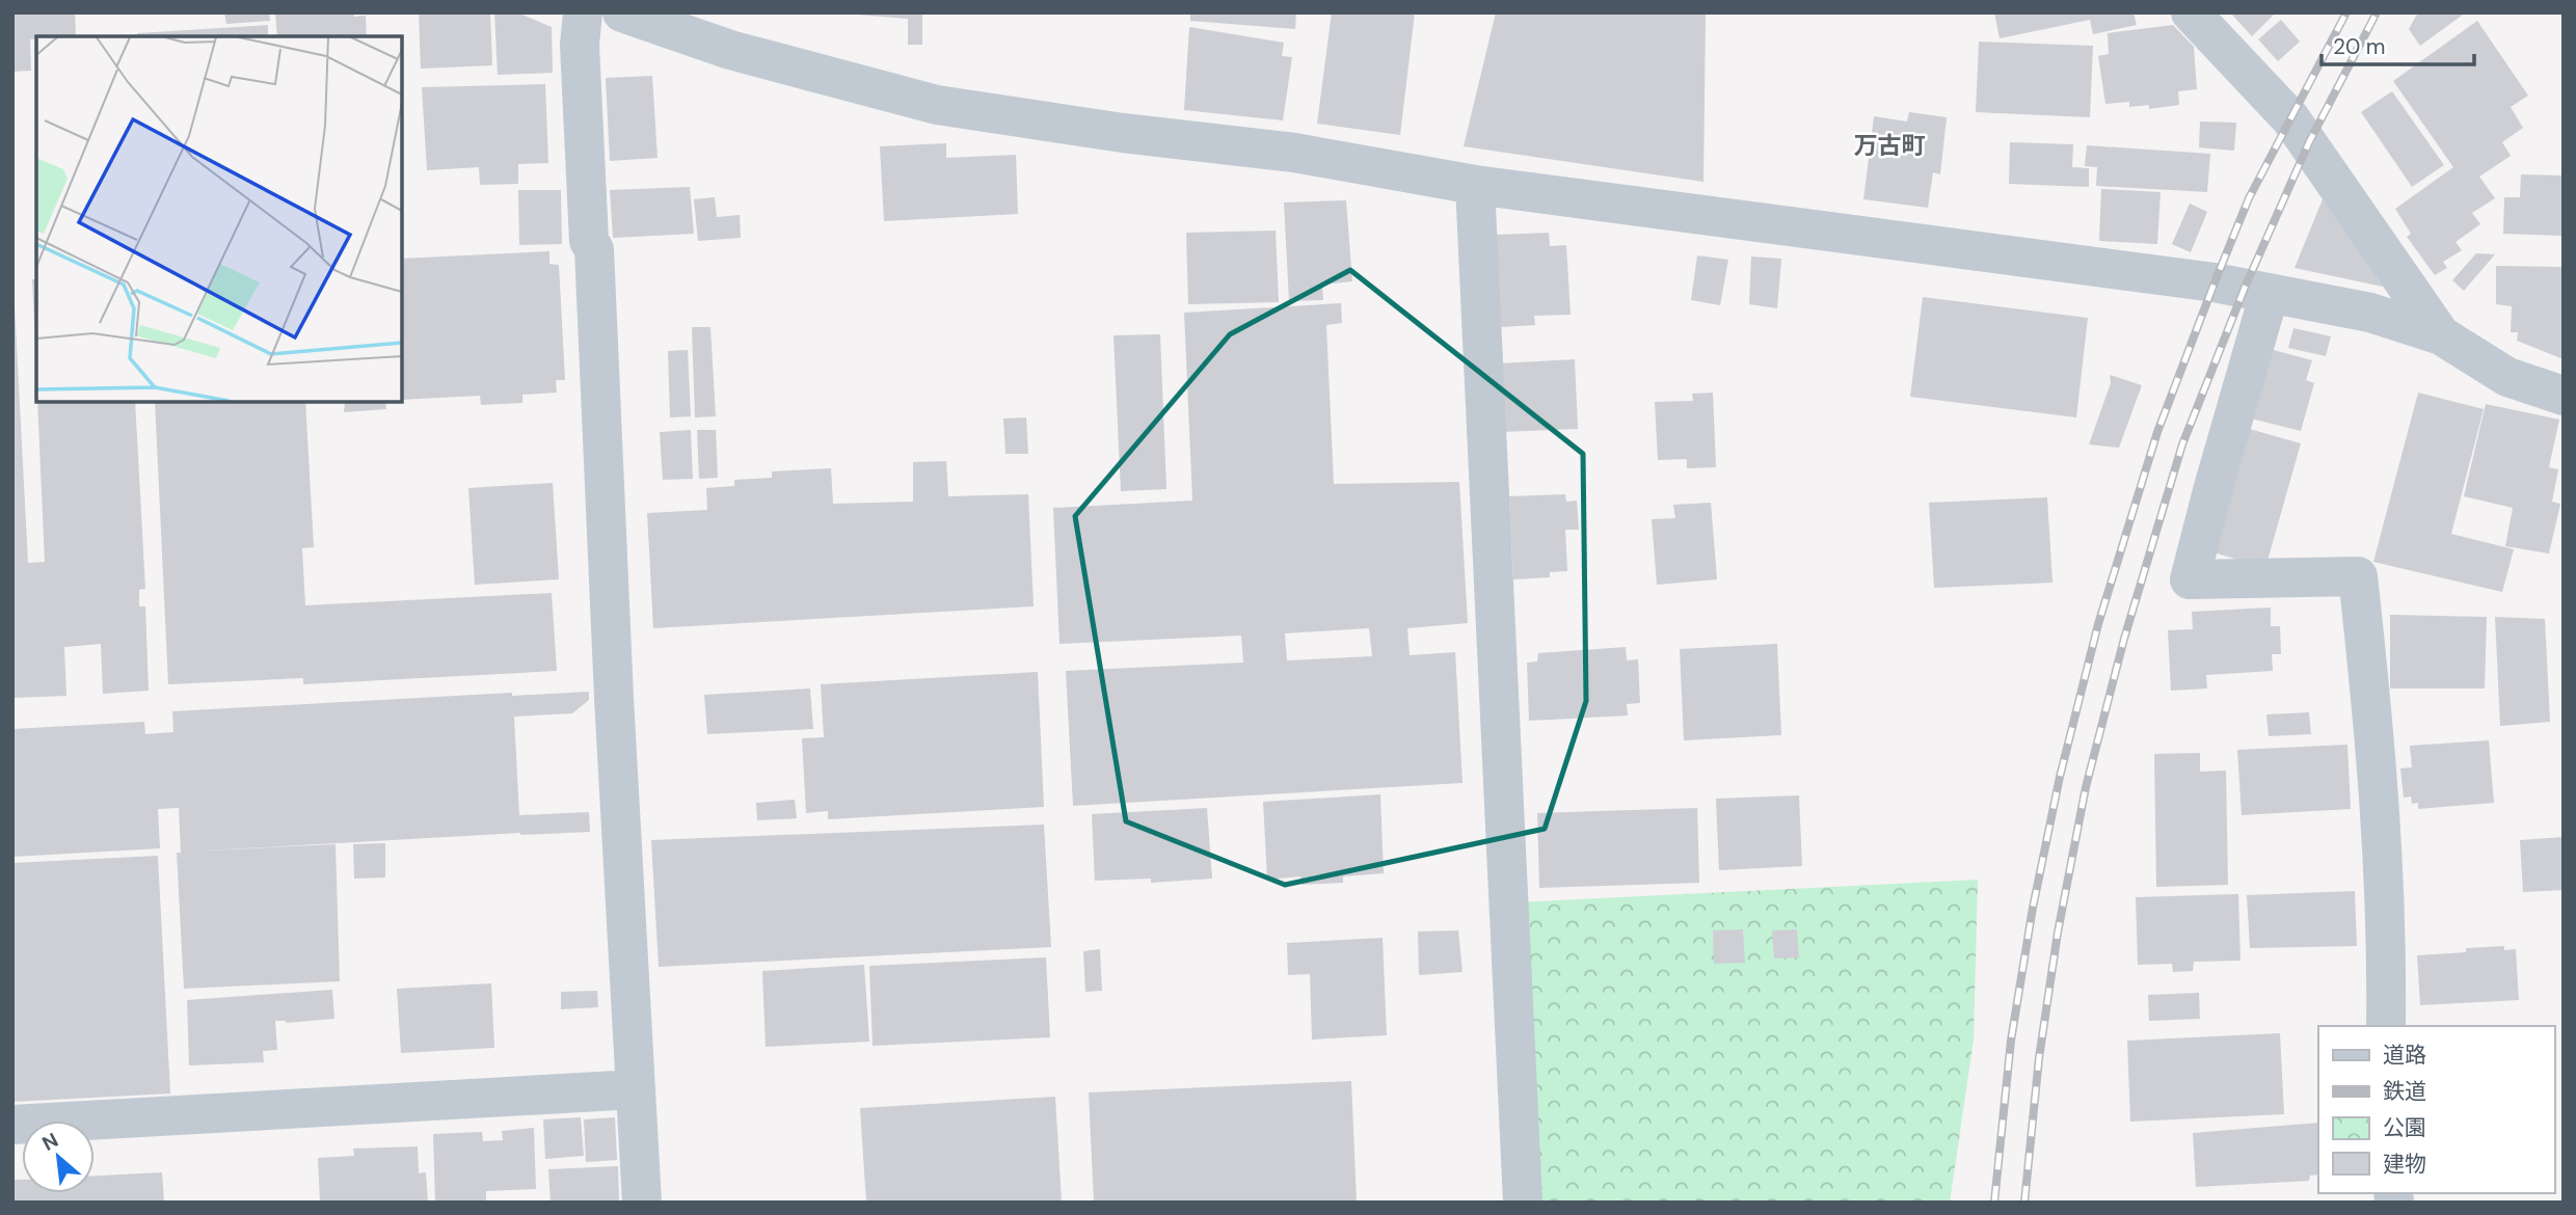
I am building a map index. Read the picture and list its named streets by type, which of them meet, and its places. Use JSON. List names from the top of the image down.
{
  "districts": ["万古町"],
  "legend": [
    "道路",
    "鉄道",
    "公園",
    "建物"
  ],
  "scale_bar": "20 m",
  "north": "top left"
}
